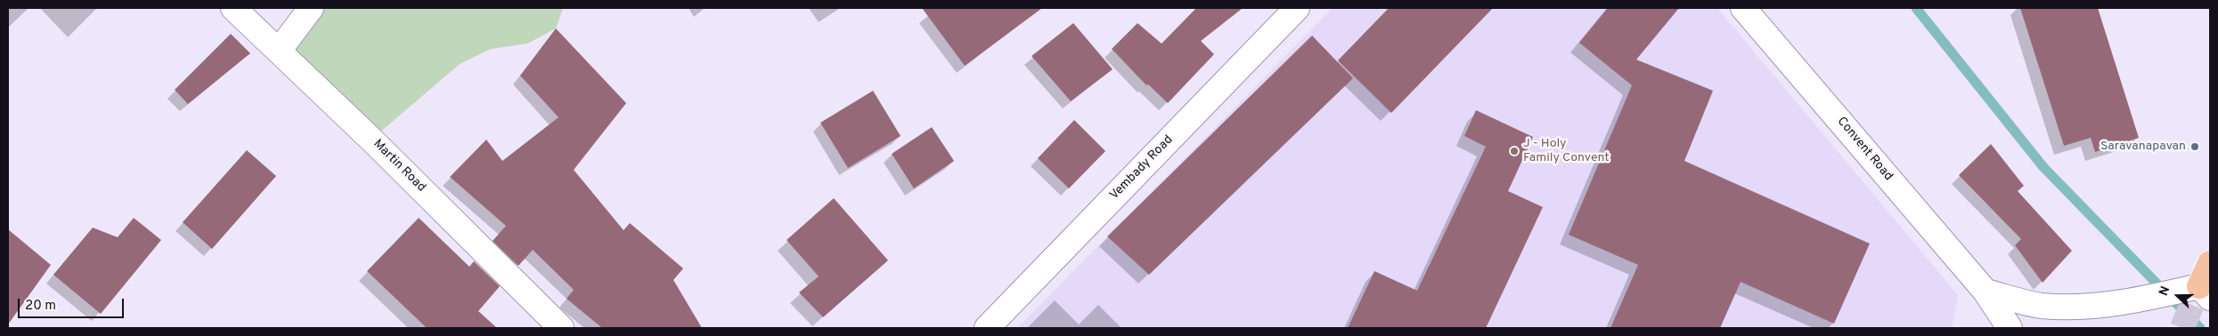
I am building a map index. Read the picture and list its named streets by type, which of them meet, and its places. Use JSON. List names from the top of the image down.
{
  "streets": {
    "street": ["Convent Road", "Martin Road", "Vembady Road"]
  },
  "places": ["Saravanapavan", "J - Holy Family Convent"],
  "scale_bar": "20 m",
  "north": "left"
}
